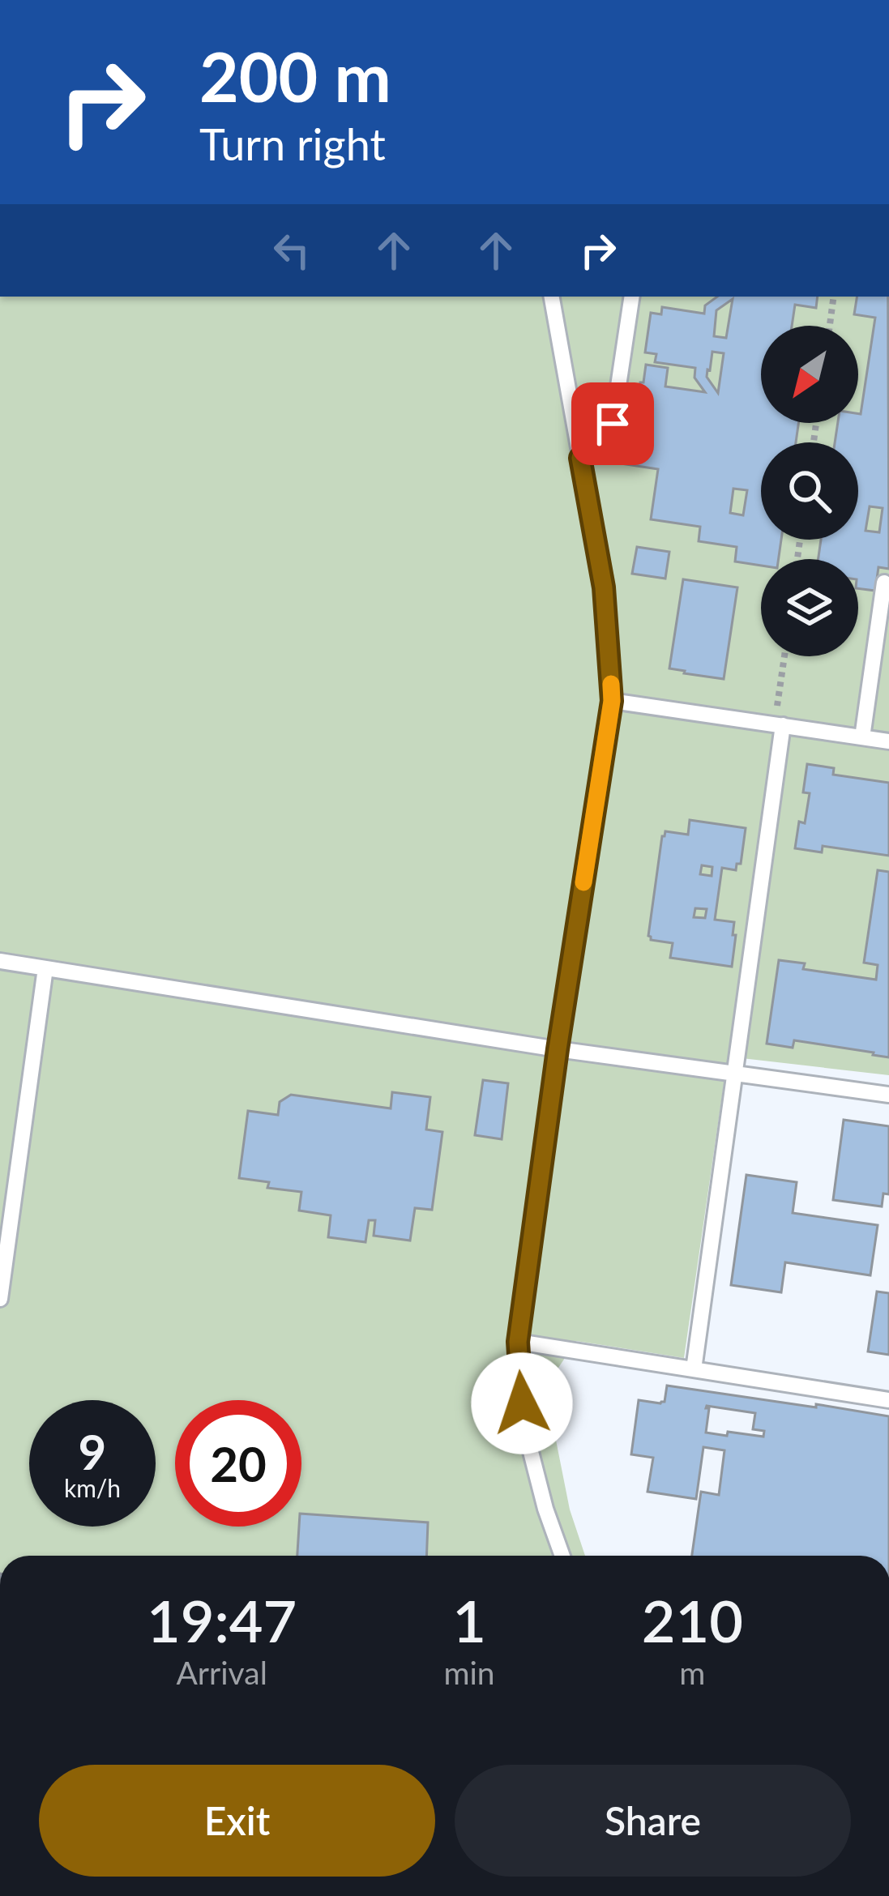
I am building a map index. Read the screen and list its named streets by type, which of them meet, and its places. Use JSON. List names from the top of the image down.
{
  "north": "bottom left",
  "page": {
    "turn": ["200 m", "Turn right"],
    "speed": "9 km/h",
    "limit": "20",
    "eta": [
      "19:47",
      "Arrival",
      "1",
      "min",
      "210",
      "m"
    ],
    "buttons": ["Exit", "Share"]
  }
}
